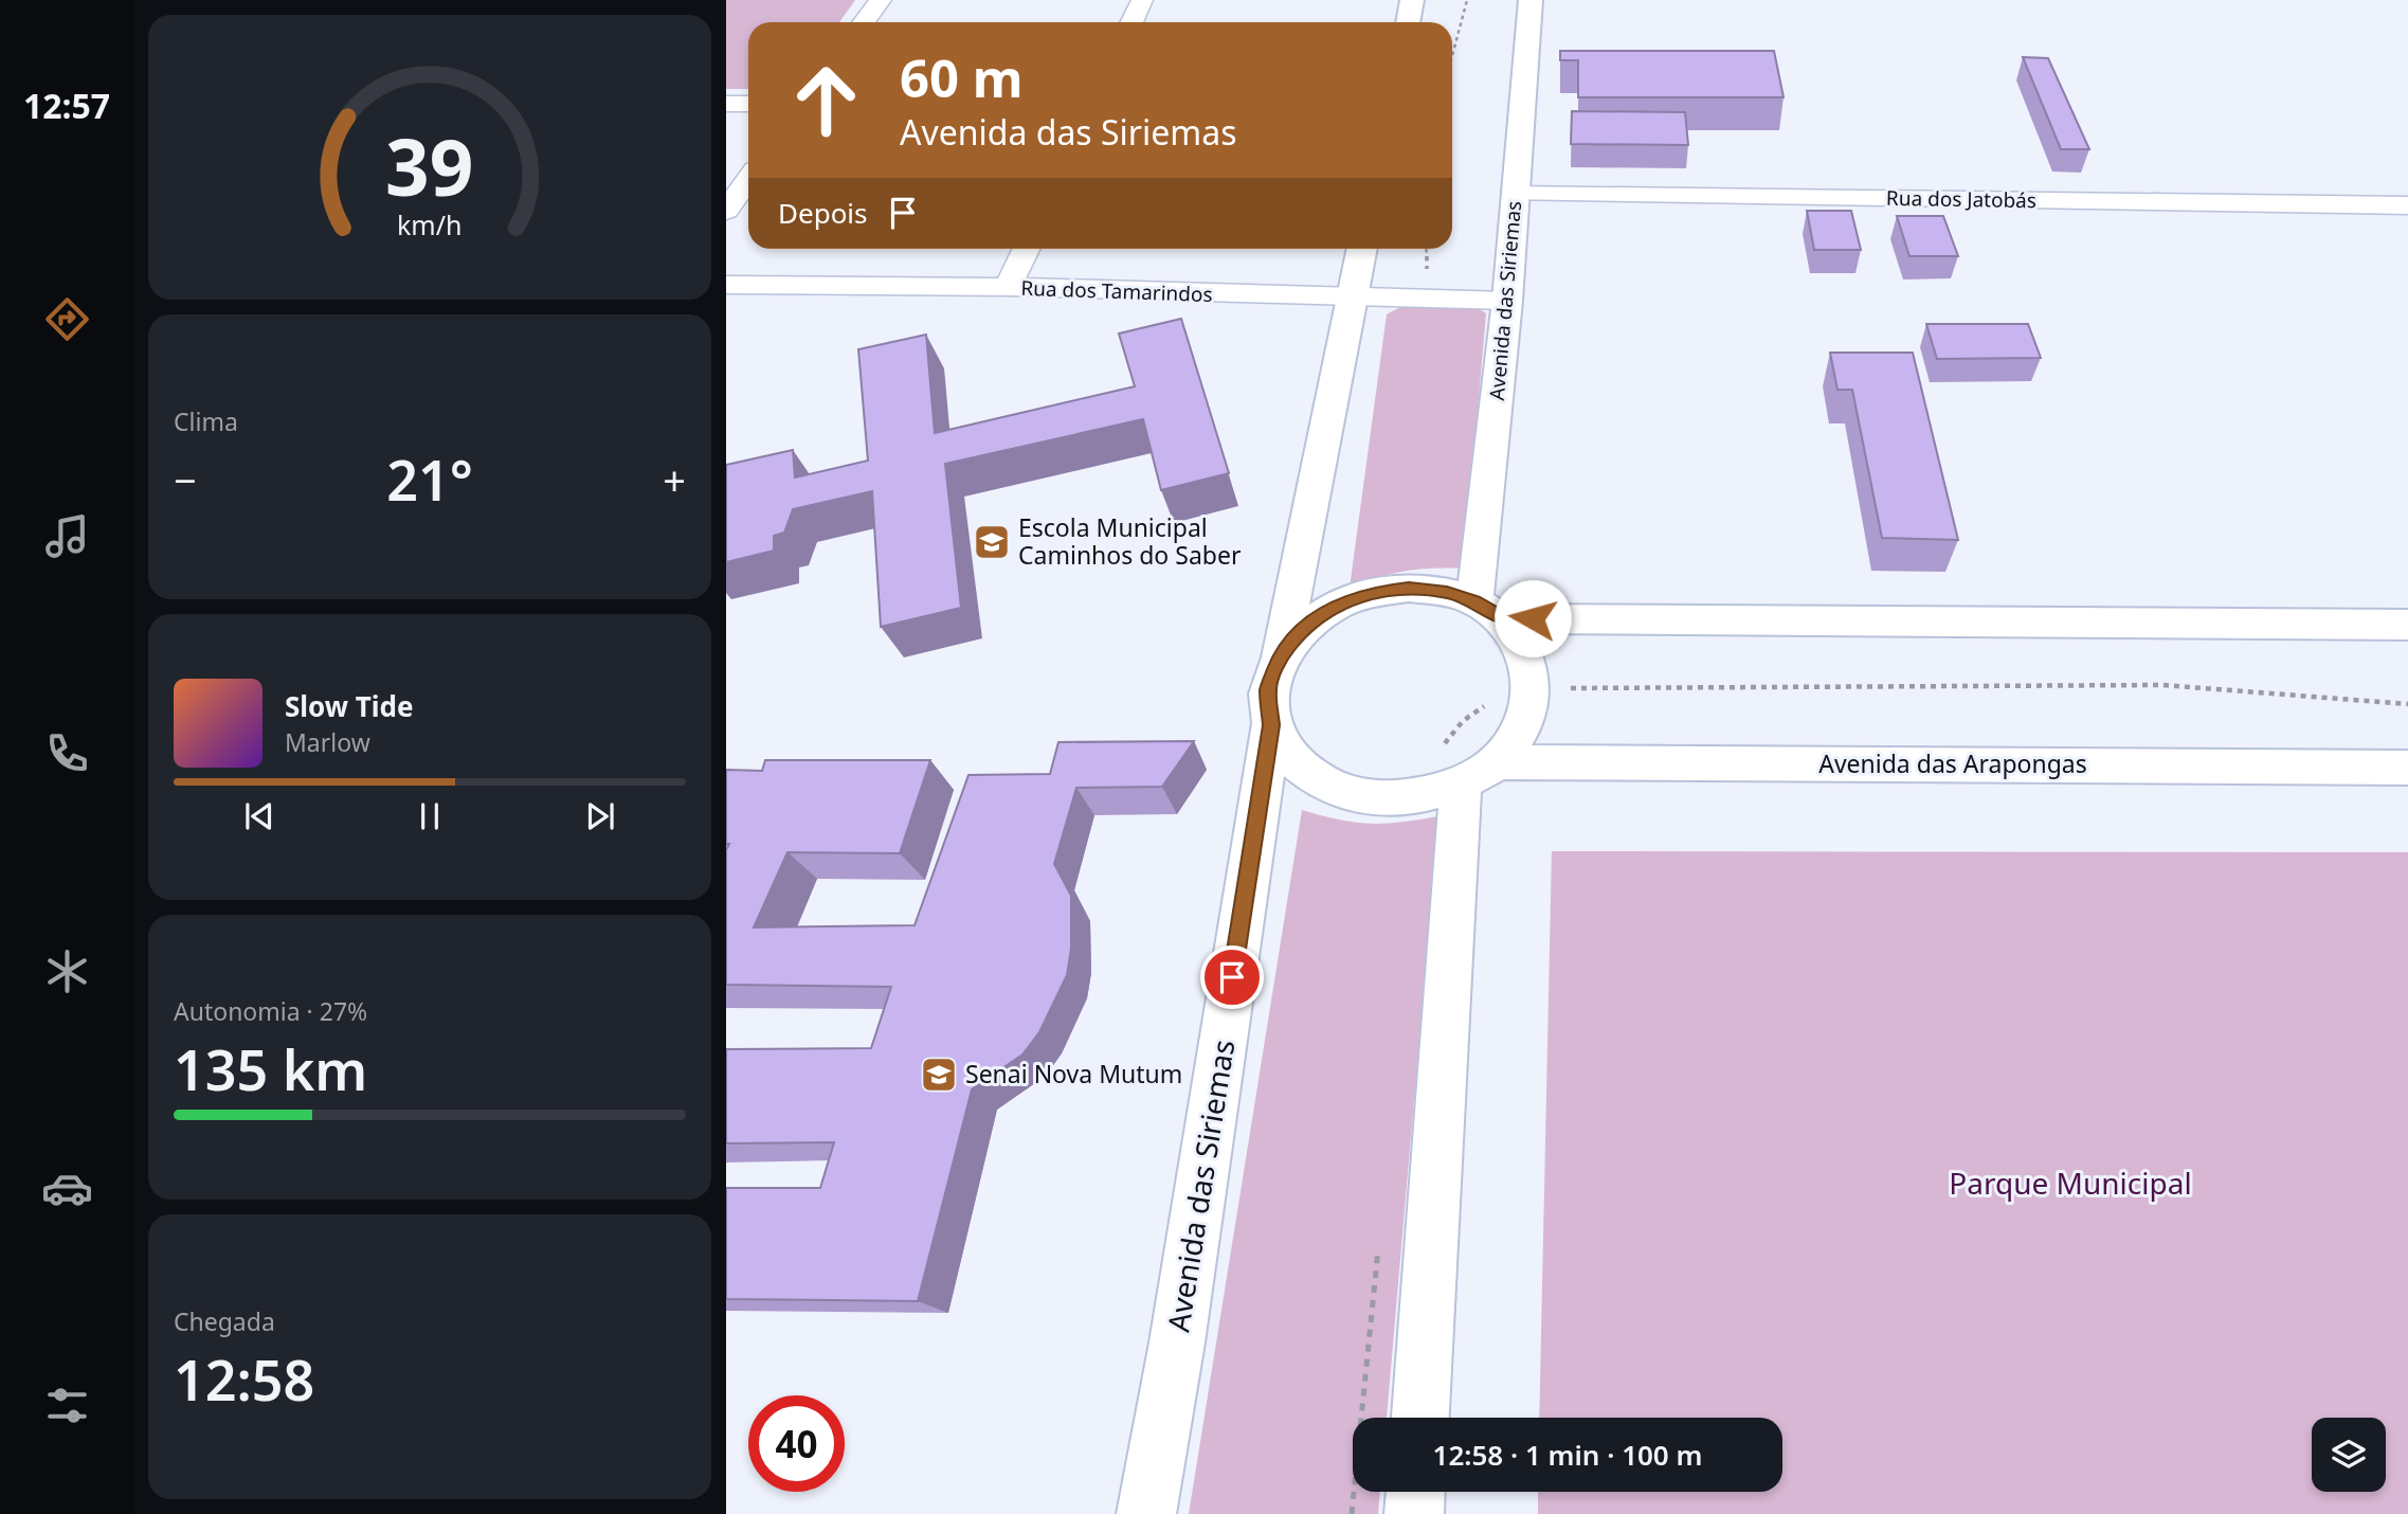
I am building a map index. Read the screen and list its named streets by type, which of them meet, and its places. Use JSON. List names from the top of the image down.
{
  "streets": {
    "street": [
      "Rua dos Jatobás",
      "Rua dos Tamarindos",
      "Avenida das Siriemas",
      "Avenida das Arapongas"
    ]
  },
  "crossings": [
    ["Rua dos Jatobás", "Avenida das Siriemas"],
    ["Rua dos Tamarindos", "Avenida das Siriemas"],
    ["Avenida das Siriemas", "Avenida das Arapongas"]
  ],
  "parks": ["Parque Municipal"],
  "places": {
    "school or university": ["Escola Municipal Caminhos do Saber", "Senai Nova Mutum"]
  },
  "page": {
    "tabs": "12:57",
    "turn": ["60 m", "Avenida das Siriemas"],
    "then": "Depois",
    "tile": [
      "Clima",
      ["Autonomia · 27%", "135 km"],
      ["Chegada", "12:58"]
    ],
    "heat": ["−", "21°", "+"],
    "song": ["Slow Tide", "Marlow"],
    "limit": "40",
    "trip": "12:58 · 1 min · 100 m",
    "gauge": ["39", "km/h"]
  }
}
